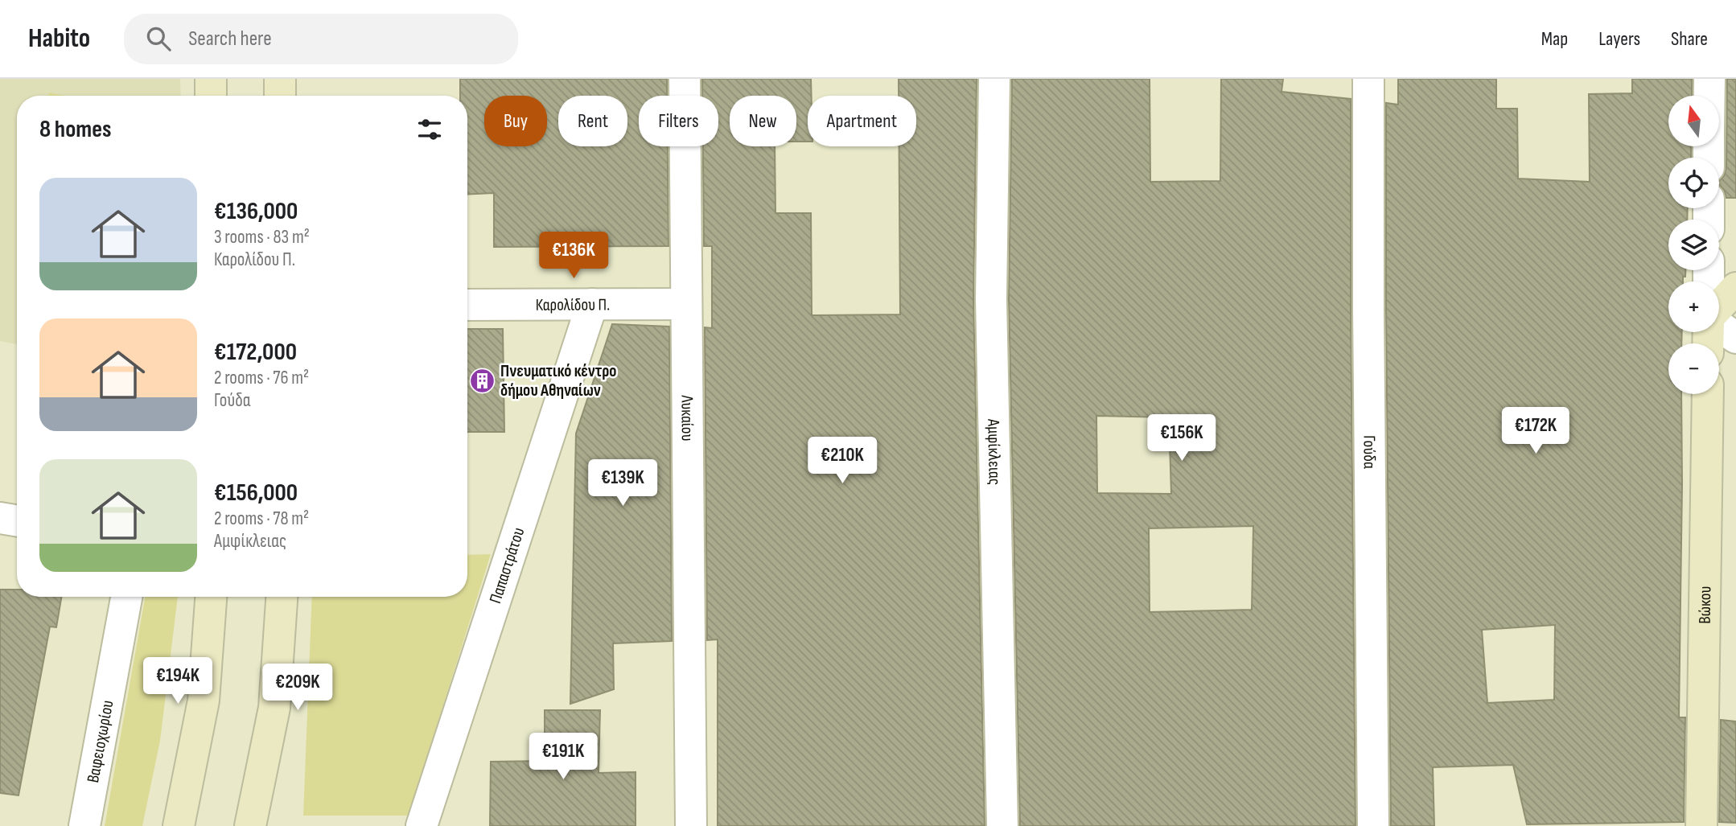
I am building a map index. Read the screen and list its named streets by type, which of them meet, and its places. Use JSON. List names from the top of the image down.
{
  "streets": {
    "street": [
      "Καρολίδου Π.",
      "Λυκαίου",
      "Αμφίκλειας",
      "Γούδα",
      "Παπαστράτου",
      "Βώκου",
      "Βαφειοχωρίου"
    ]
  },
  "crossings": [
    ["Καρολίδου Π.", "Λυκαίου"],
    ["Καρολίδου Π.", "Παπαστράτου"]
  ],
  "places": {
    "building": ["Πνευματικό κέντρο δήμου Αθηναίων"]
  },
  "north": "top",
  "page": {
    "header": "Habito",
    "search": "Search here",
    "nav": ["Map", "Layers", "Share"],
    "map_buttons": ["+", "−"],
    "chip": [
      "Buy",
      "Rent",
      "Filters",
      "New",
      "Apartment"
    ],
    "heading": "8 homes",
    "list": [
      {
        "name": "€136,000",
        "note": "3 rooms · 83 m² · Καρολίδου Π."
      },
      {
        "name": "€172,000",
        "note": "2 rooms · 76 m² · Γούδα"
      },
      {
        "name": "€156,000",
        "note": "2 rooms · 78 m² · Αμφίκλειας"
      }
    ],
    "price": [
      "€136K",
      "€172K",
      "€156K",
      "€210K",
      "€139K",
      "€194K",
      "€209K",
      "€191K"
    ]
  }
}
